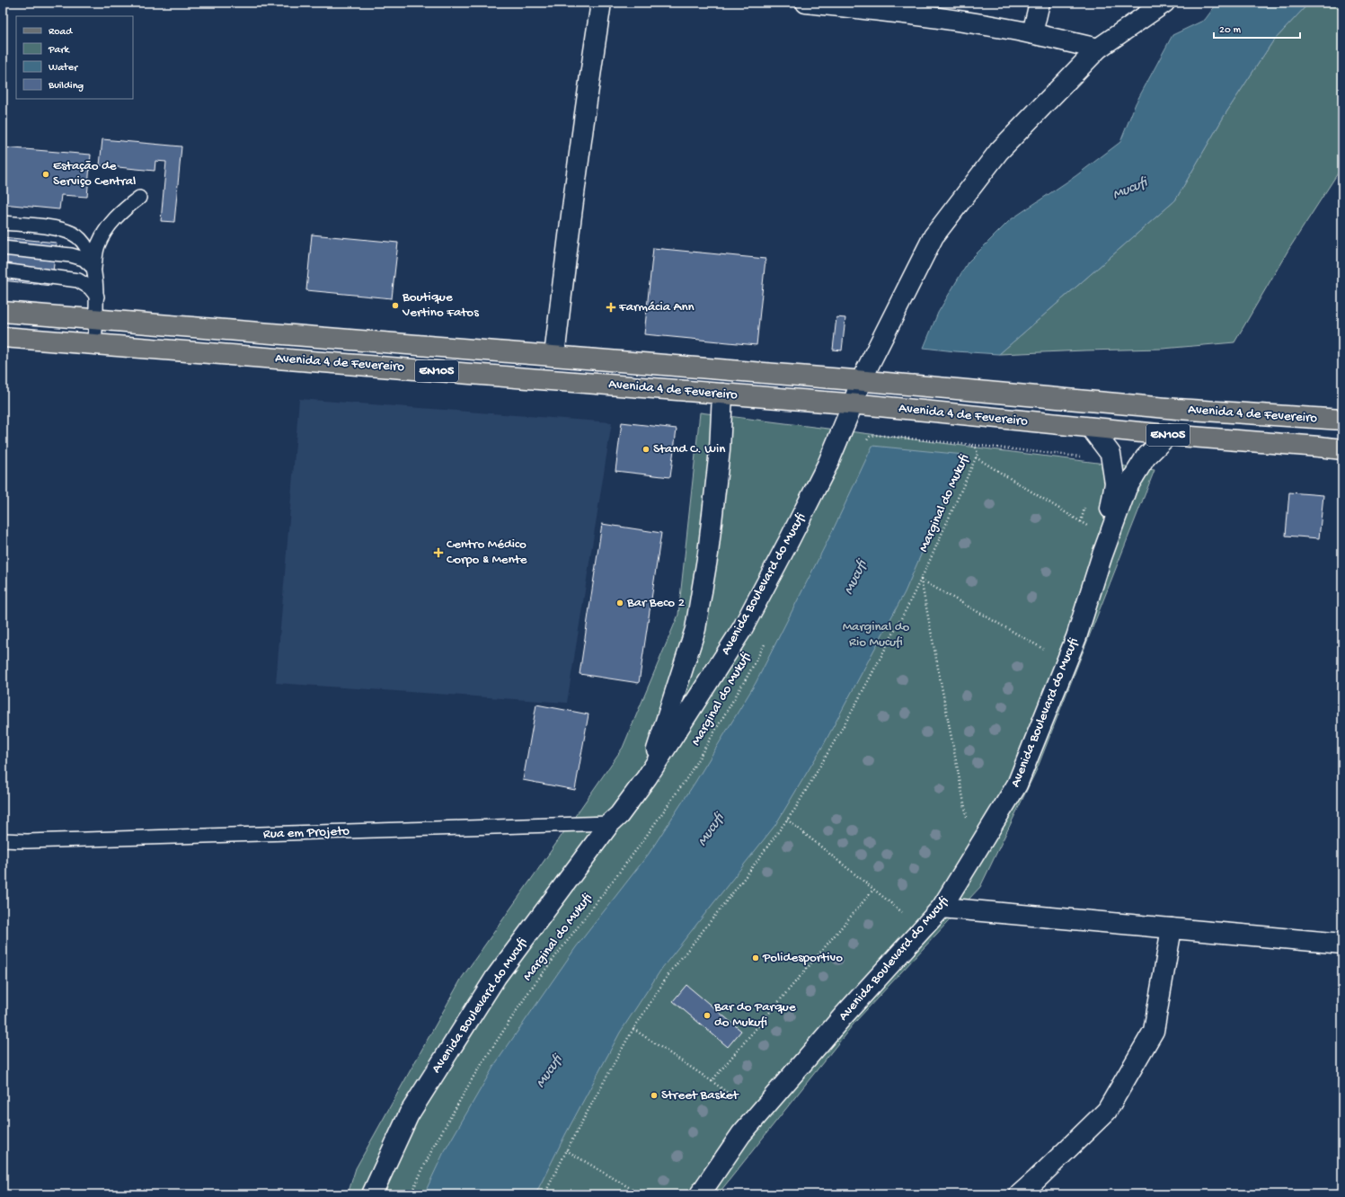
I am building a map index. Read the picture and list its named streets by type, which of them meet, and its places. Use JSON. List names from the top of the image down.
{
  "streets": {
    "main road": ["Avenida 4 de Fevereiro", "EN105"],
    "street": ["Avenida Boulevard do Mucufi"],
    "lane": ["Rua em Projeto"],
    "path": ["Marginal do Mukufi"]
  },
  "crossings": [
    ["Avenida 4 de Fevereiro", "Avenida Boulevard do Mucufi"],
    ["Avenida Boulevard do Mucufi", "Rua em Projeto"]
  ],
  "water": ["Mucufi"],
  "parks": ["Marginal do Rio Mucufi"],
  "places": {
    "other": [
      "Estação de Serviço Central",
      "Boutique Vertino Fatos",
      "Stand C. Win",
      "Bar Beco 2",
      "Polidesportivo",
      "Bar do Parque do Mukufi",
      "Street Basket"
    ],
    "health": ["Farmácia Ann", "Centro Médico Corpo & Mente"]
  },
  "legend": [
    "Road",
    "Park",
    "Water",
    "Building"
  ],
  "scale_bar": "20 m"
}
